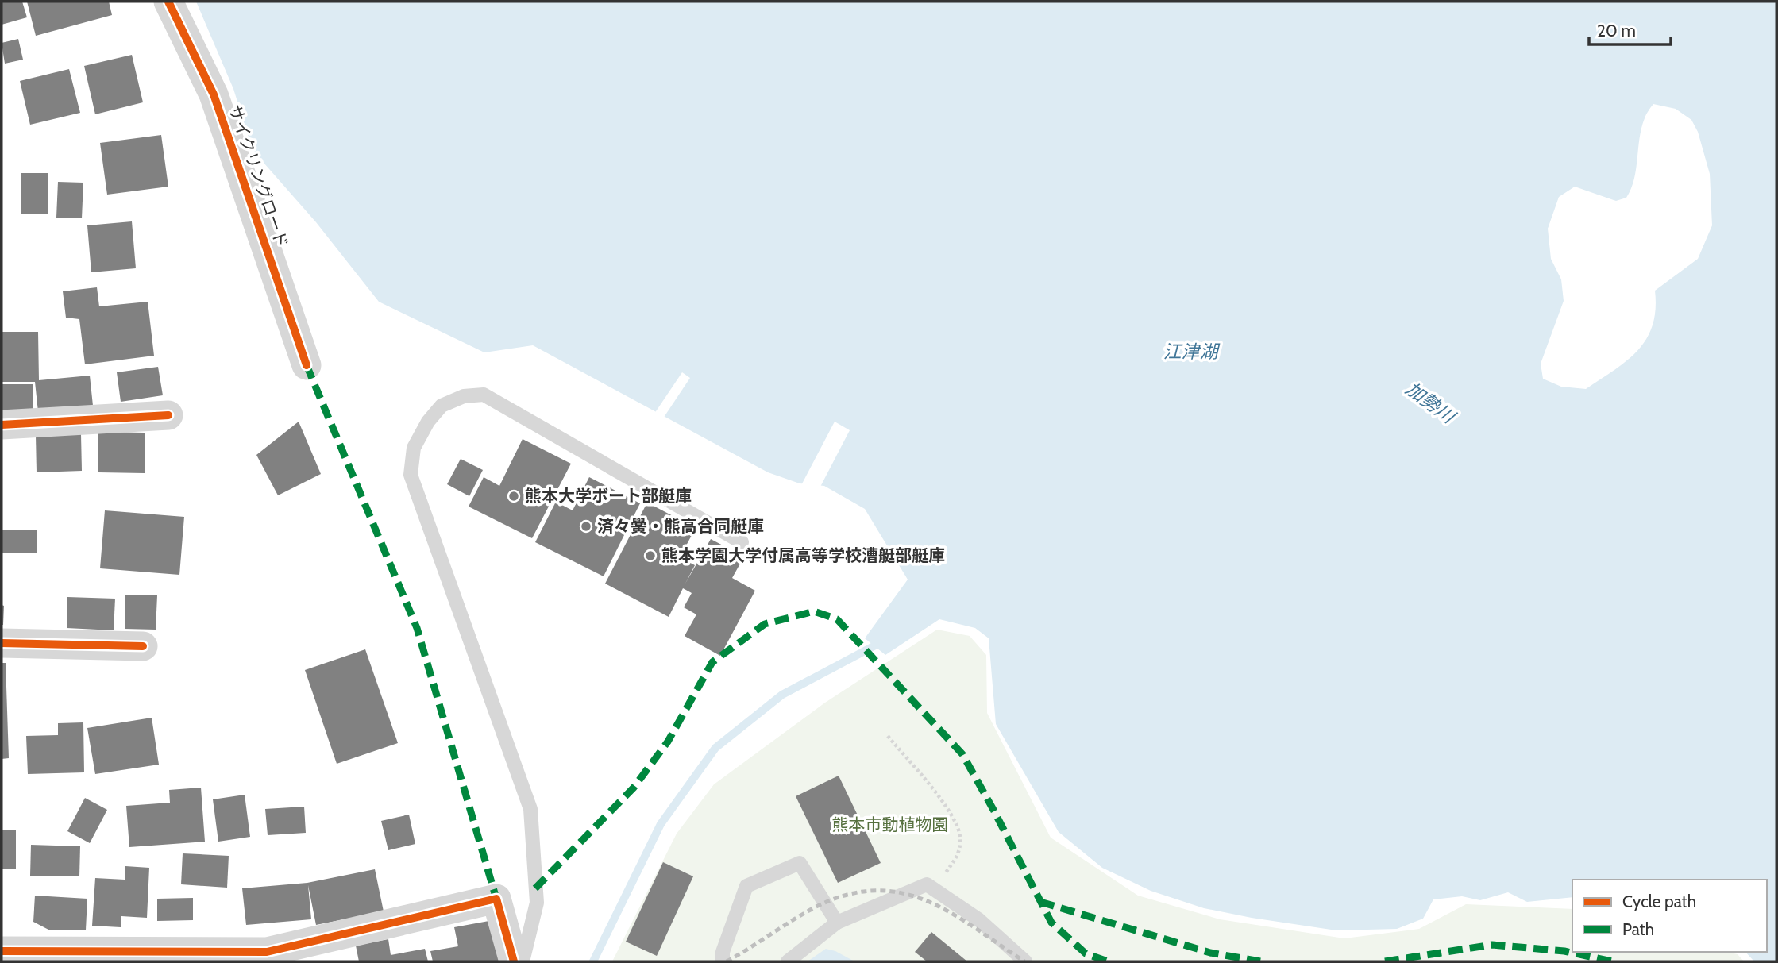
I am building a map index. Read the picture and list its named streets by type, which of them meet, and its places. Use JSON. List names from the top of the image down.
{
  "streets": {
    "street": ["サイクリングロード"]
  },
  "water": ["江津湖", "加勢川"],
  "parks": ["熊本市動植物園"],
  "places": ["熊本大学ボート部艇庫", "済々黌・熊高合同艇庫", "熊本学園大学付属高等学校漕艇部艇庫"],
  "legend": ["Cycle path", "Path"],
  "scale_bar": "20 m"
}
